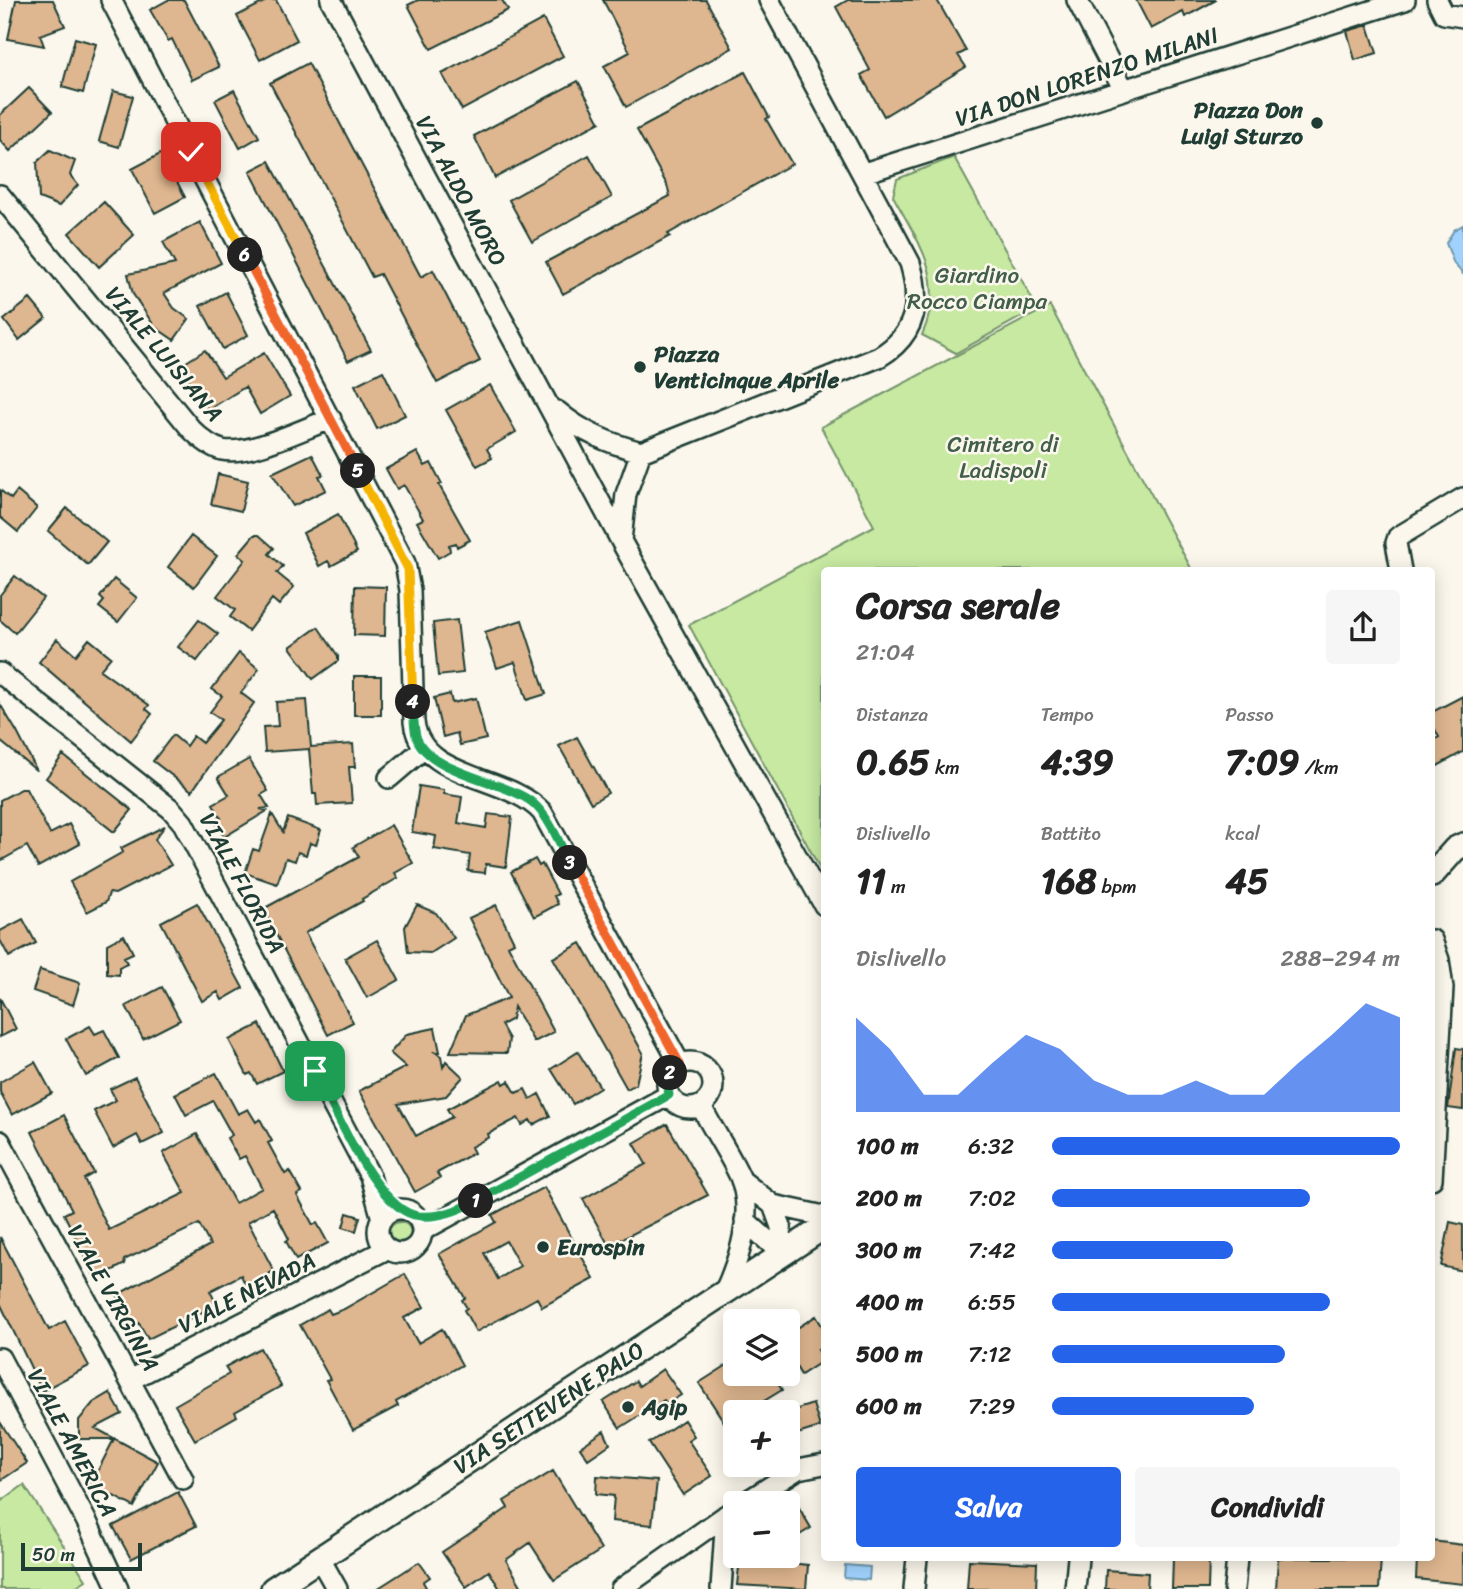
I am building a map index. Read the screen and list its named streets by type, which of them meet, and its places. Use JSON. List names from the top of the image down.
{
  "streets": {
    "street": [
      "VIA DON LORENZO MILANI",
      "VIA ALDO MORO",
      "VIALE LUISIANA",
      "VIALE FLORIDA",
      "VIALE NEVADA",
      "VIALE VIRGINIA",
      "VIA SETTEVENE PALO",
      "VIALE AMERICA"
    ]
  },
  "crossings": [
    ["VIALE FLORIDA", "VIALE NEVADA"],
    ["VIALE NEVADA", "VIALE VIRGINIA"]
  ],
  "parks": ["Giardino Rocco Ciampa", "Cimitero di Ladispoli"],
  "places": [
    "Piazza Don Luigi Sturzo",
    "Piazza Venticinque Aprile",
    "Eurospin",
    "Agip"
  ],
  "scale_bar": "50 m",
  "page": {
    "pins": [
      "6",
      "5",
      "4",
      "3",
      "2",
      "1"
    ],
    "heading": ["Corsa serale", "21:04"],
    "stats": [
      ["Distanza", "0.65 km"],
      ["Tempo", "4:39"],
      ["Passo", "7:09 /km"],
      ["Dislivello", "11 m"],
      ["Battito", "168 bpm"],
      ["kcal", "45"]
    ],
    "chart": ["Dislivello", "288–294 m"],
    "list": [
      {
        "name": "100 m",
        "note": "6:32"
      },
      {
        "name": "200 m",
        "note": "7:02"
      },
      {
        "name": "300 m",
        "note": "7:42"
      },
      {
        "name": "400 m",
        "note": "6:55"
      },
      {
        "name": "500 m",
        "note": "7:12"
      },
      {
        "name": "600 m",
        "note": "7:29"
      }
    ],
    "map_buttons": ["+", "−"],
    "buttons": ["Salva", "Condividi"],
    "scale": "50 m"
  }
}
